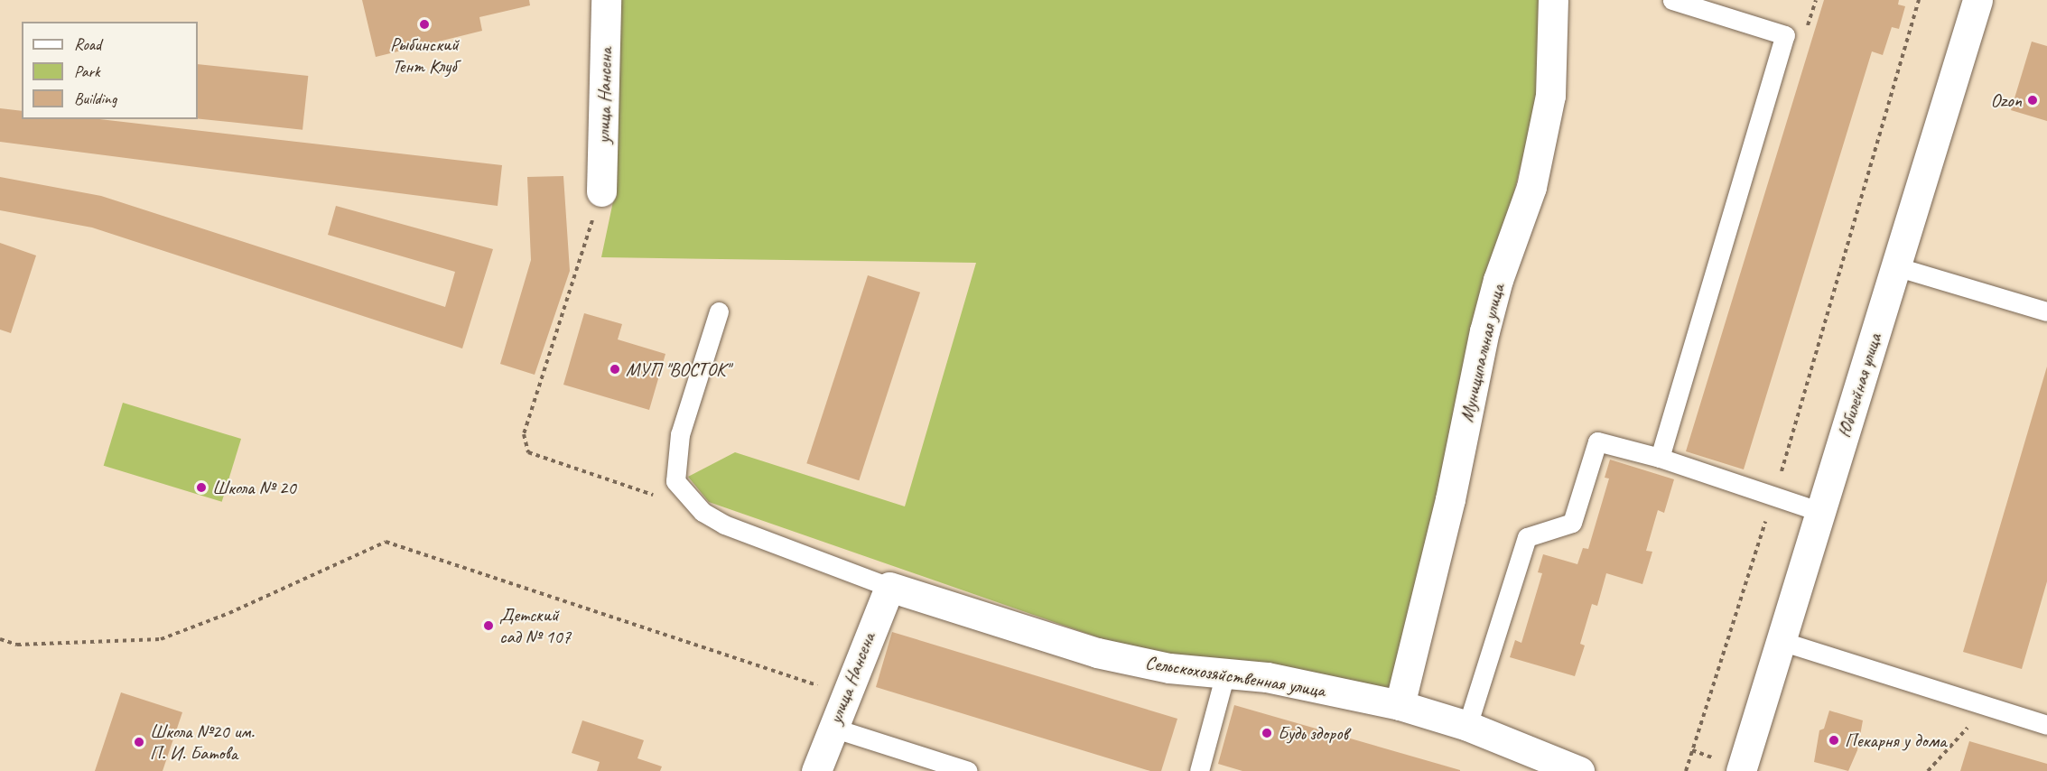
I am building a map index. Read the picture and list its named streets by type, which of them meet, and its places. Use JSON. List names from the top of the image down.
{
  "streets": {
    "street": [
      "улица Нансена",
      "Муниципальная улица",
      "Юбилейная улица",
      "Сельскохозяйственная улица"
    ]
  },
  "crossings": [
    ["улица Нансена", "Сельскохозяйственная улица"],
    ["Муниципальная улица", "Сельскохозяйственная улица"]
  ],
  "places": [
    "Рыбинский Тент Клуб",
    "Ozon",
    "МУП \"ВОСТОК\"",
    "Школа № 20",
    "Детский сад № 107",
    "Будь здоров",
    "Пекарня у дома",
    "Школа №20 им. П. И. Батова"
  ],
  "legend": ["Road", "Park", "Building"]
}
